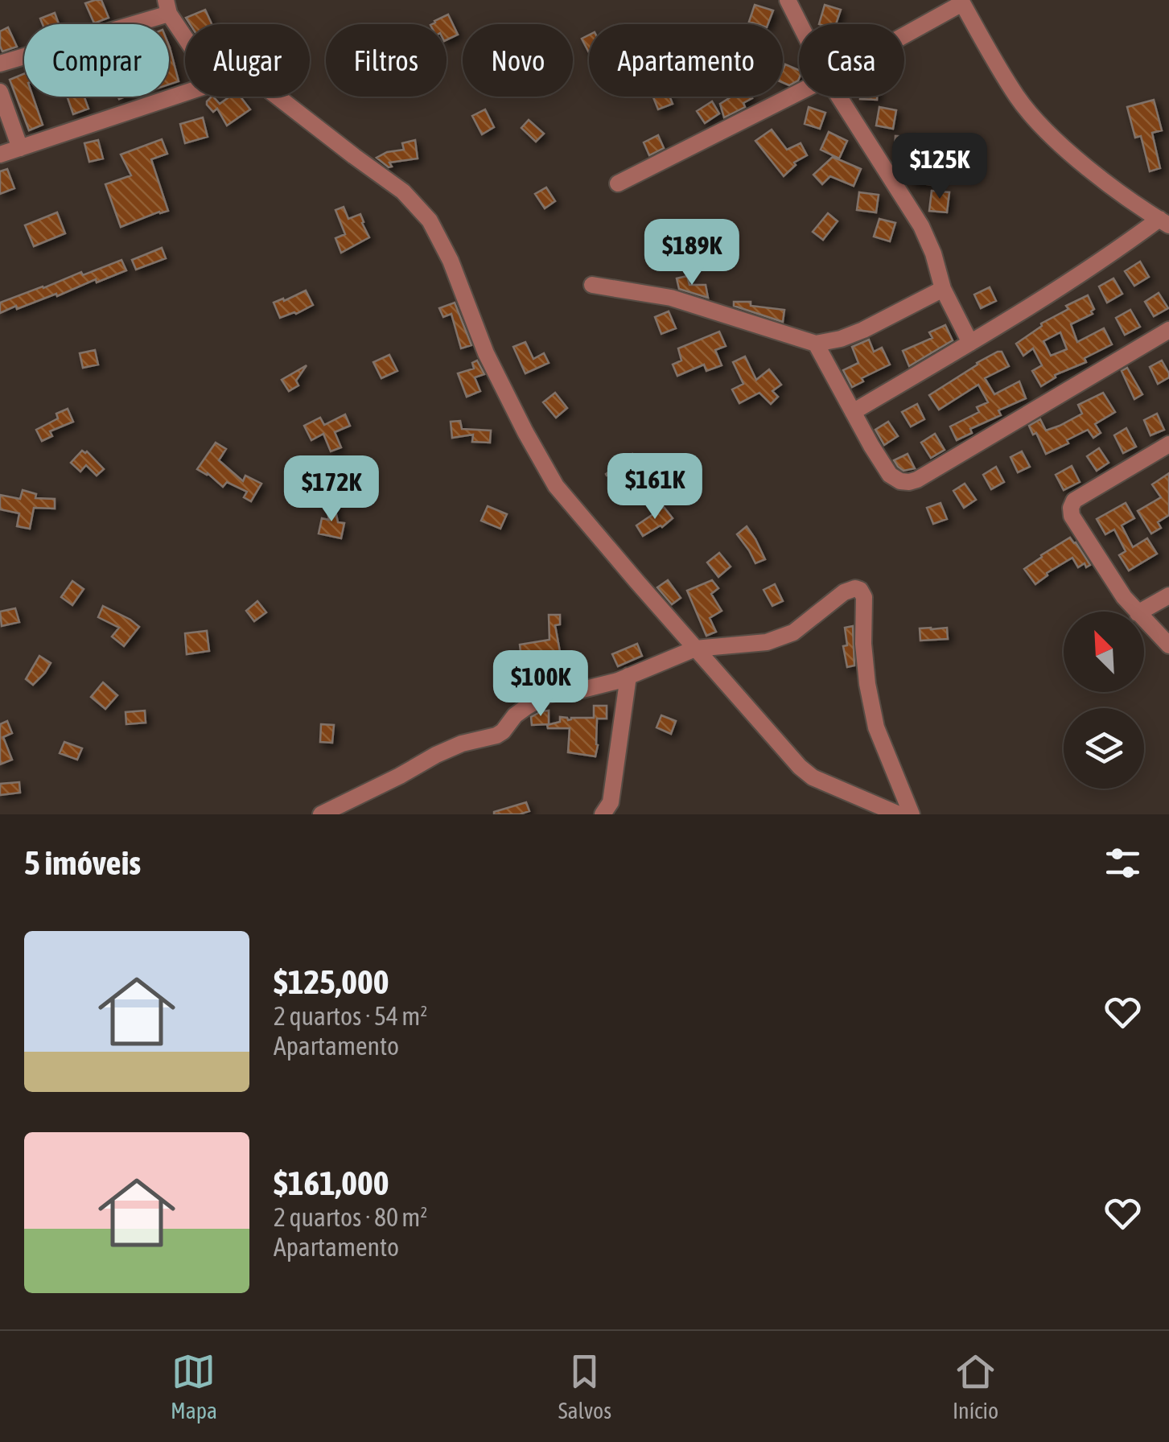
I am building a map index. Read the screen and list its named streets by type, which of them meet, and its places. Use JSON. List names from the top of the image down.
{
  "north": "top left",
  "page": {
    "chip": [
      "Comprar",
      "Alugar",
      "Filtros",
      "Novo",
      "Apartamento",
      "Casa"
    ],
    "price": [
      "$125K",
      "$189K",
      "$161K",
      "$172K",
      "$100K"
    ],
    "heading": "5 imóveis",
    "list": [
      {
        "name": "$125,000",
        "note": "2 quartos · 54 m² · Apartamento"
      },
      {
        "name": "$161,000",
        "note": "2 quartos · 80 m² · Apartamento"
      }
    ],
    "tabs": ["Mapa", "Salvos", "Início"]
  }
}
